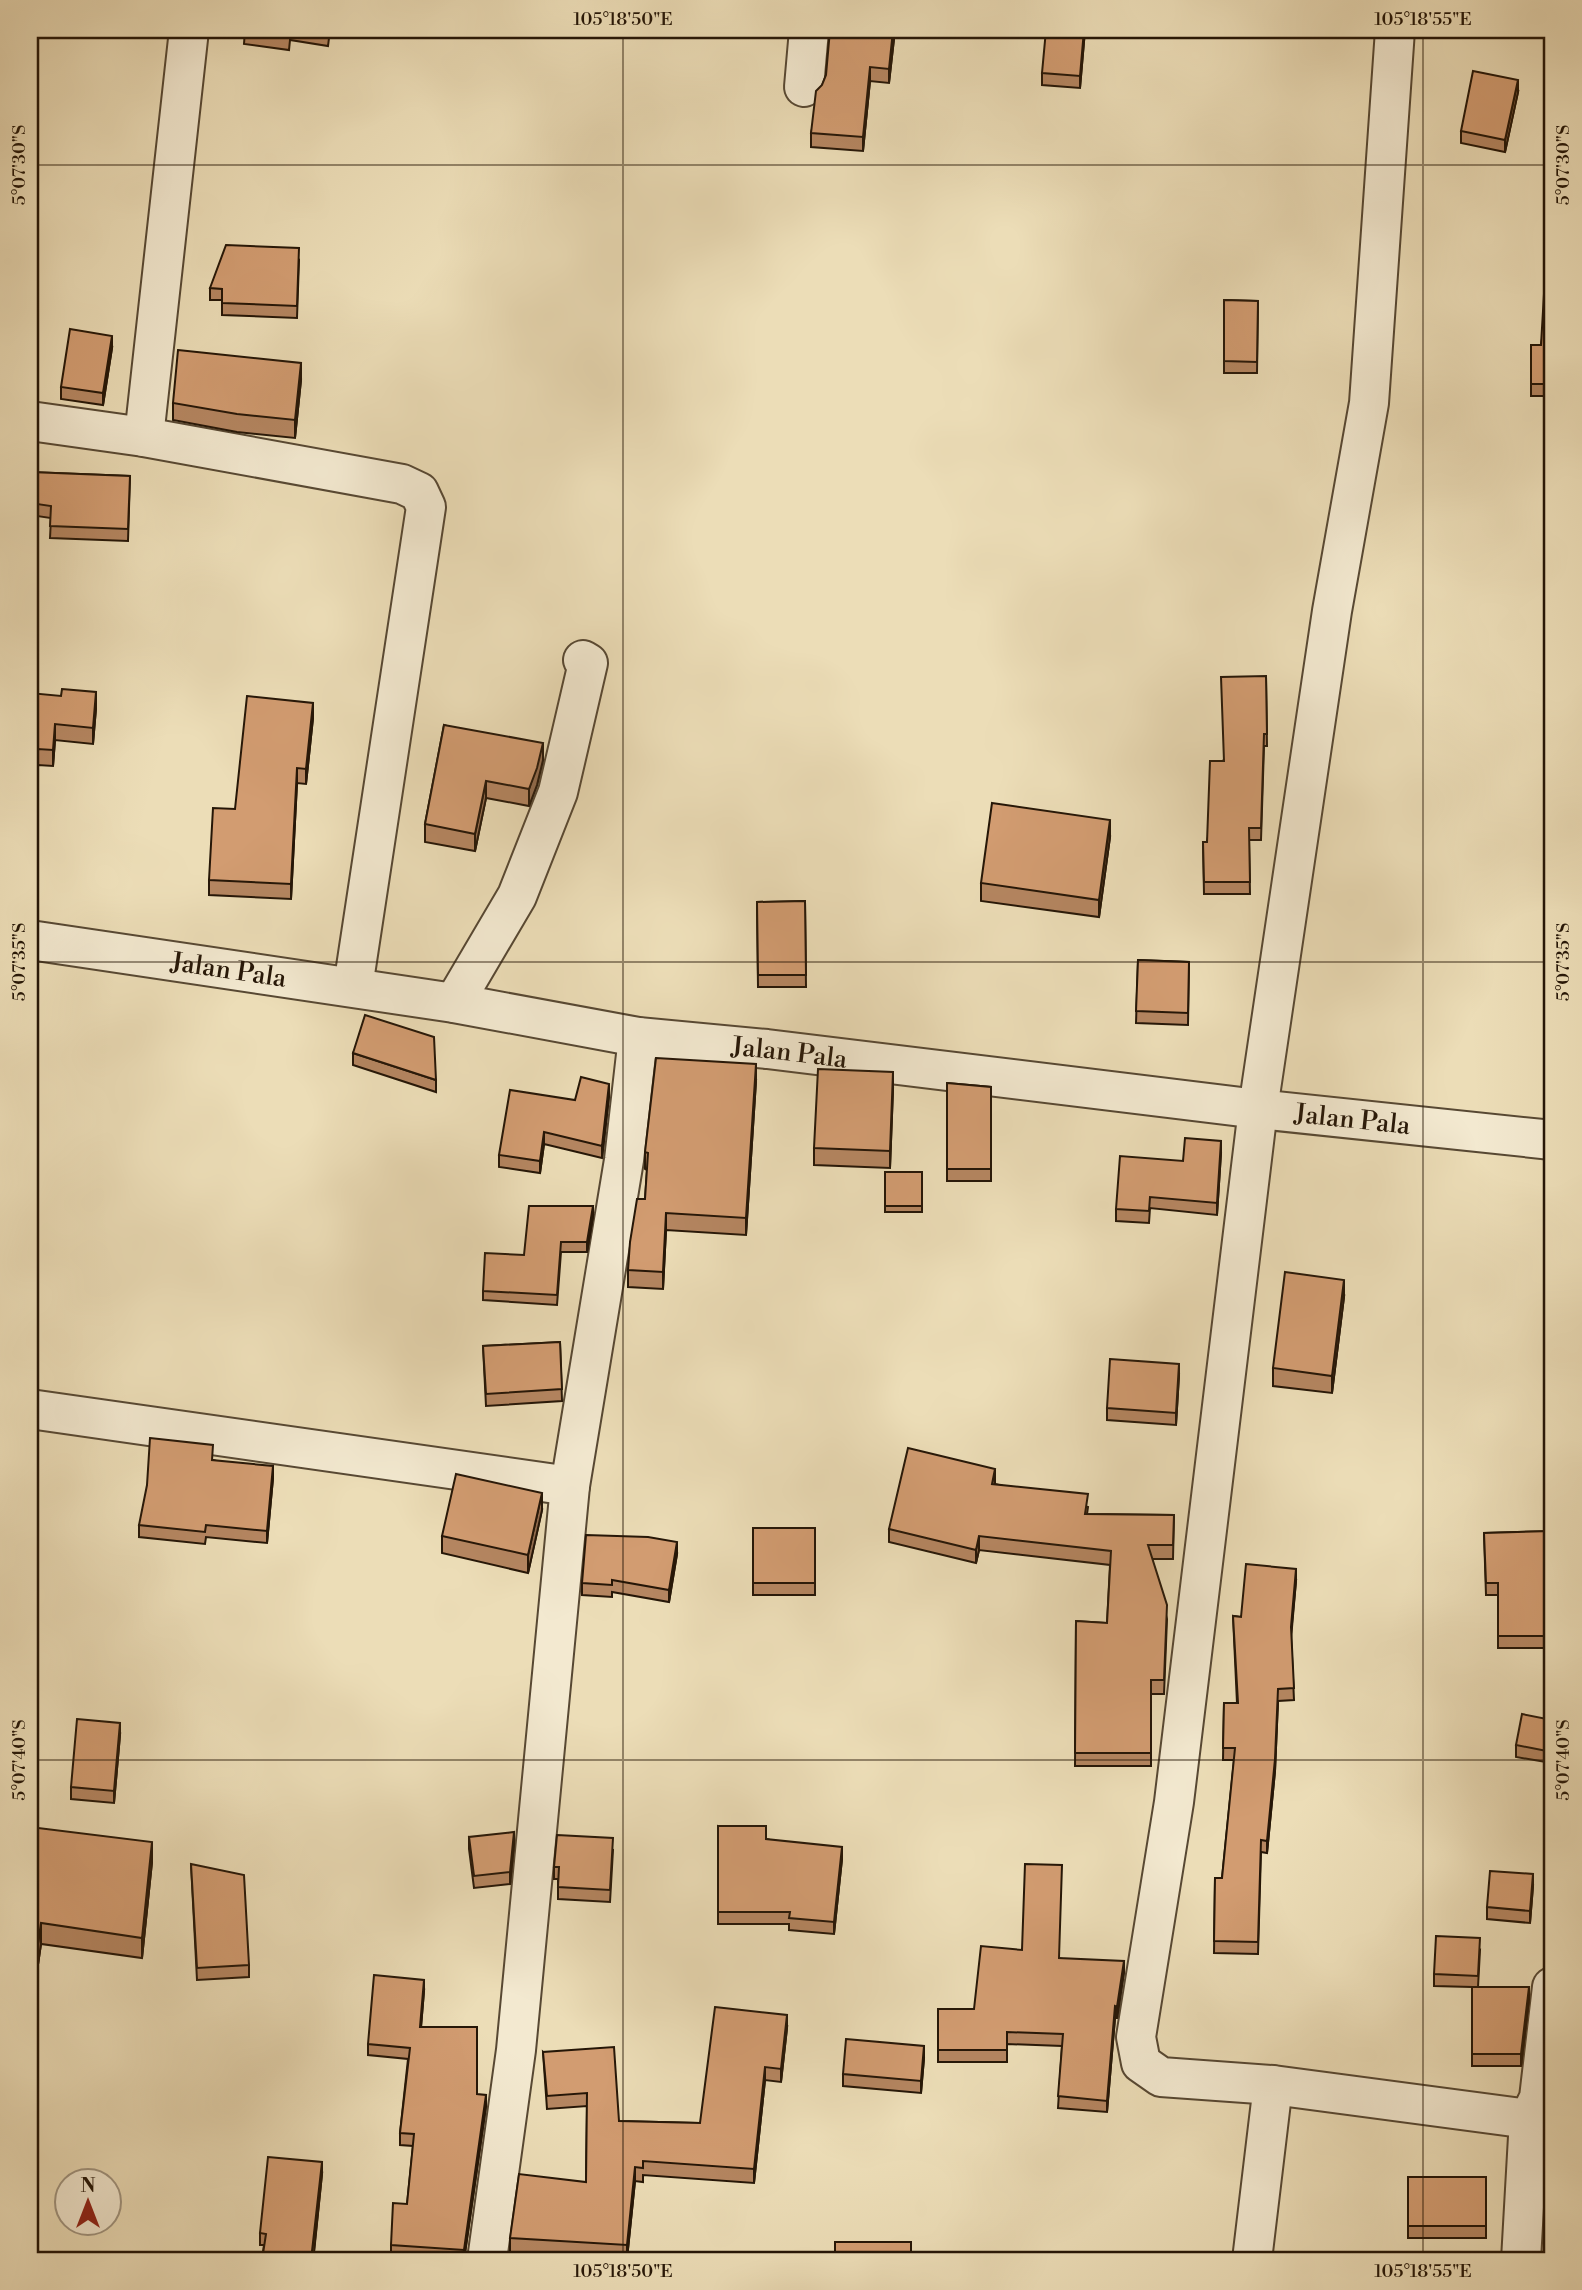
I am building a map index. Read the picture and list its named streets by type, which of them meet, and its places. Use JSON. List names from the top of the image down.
{
  "streets": {
    "street": ["Jalan Pala"]
  },
  "north": "top",
  "coordinates": [
    "105°18'50\"E",
    "105°18'55\"E",
    "5°07'30\"S",
    "5°07'35\"S",
    "5°07'40\"S"
  ]
}
